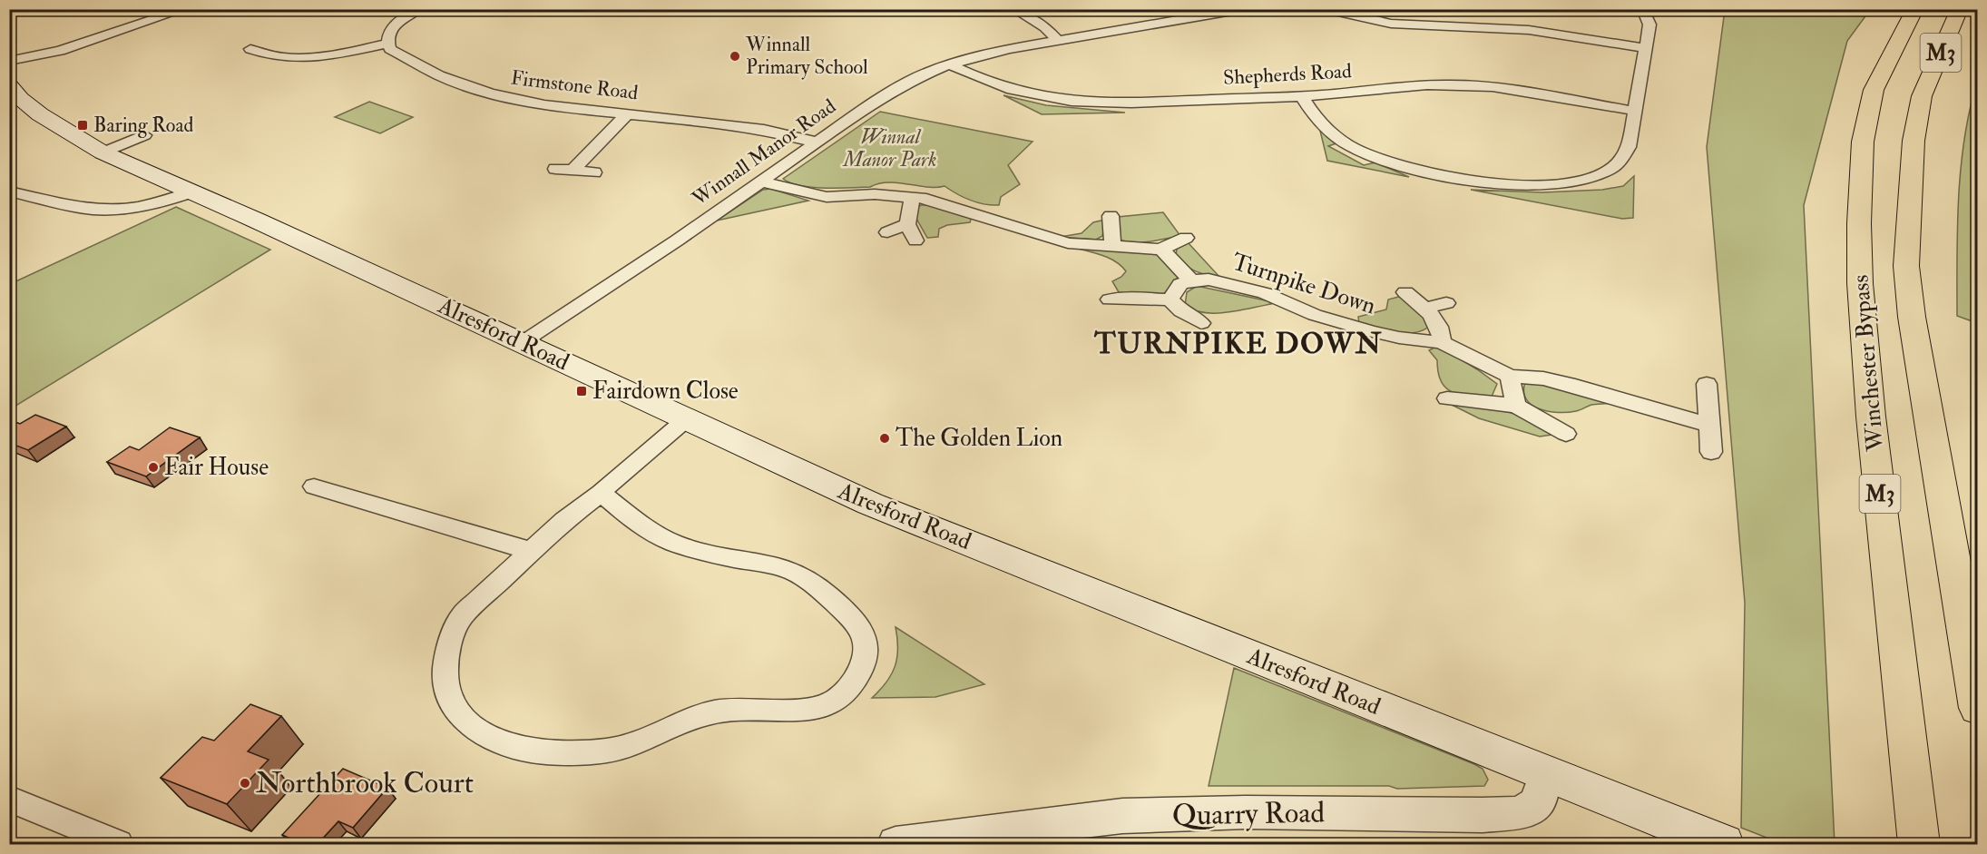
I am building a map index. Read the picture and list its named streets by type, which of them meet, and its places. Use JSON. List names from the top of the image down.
{
  "streets": {
    "highway": ["M3", "Winchester Bypass"],
    "main road": ["Alresford Road"],
    "street": [
      "Shepherds Road",
      "Firmstone Road",
      "Winnall Manor Road",
      "Turnpike Down",
      "Quarry Road"
    ]
  },
  "crossings": [
    ["Shepherds Road", "Winnall Manor Road"],
    ["Firmstone Road", "Winnall Manor Road"],
    ["Winnall Manor Road", "Alresford Road"],
    ["Alresford Road", "Quarry Road"]
  ],
  "districts": ["TURNPIKE DOWN"],
  "parks": ["Winnal Manor Park"],
  "places": {
    "other": [
      "Winnall Primary School",
      "The Golden Lion",
      "Fair House",
      "Northbrook Court"
    ],
    "transit": ["Baring Road", "Fairdown Close"]
  }
}
